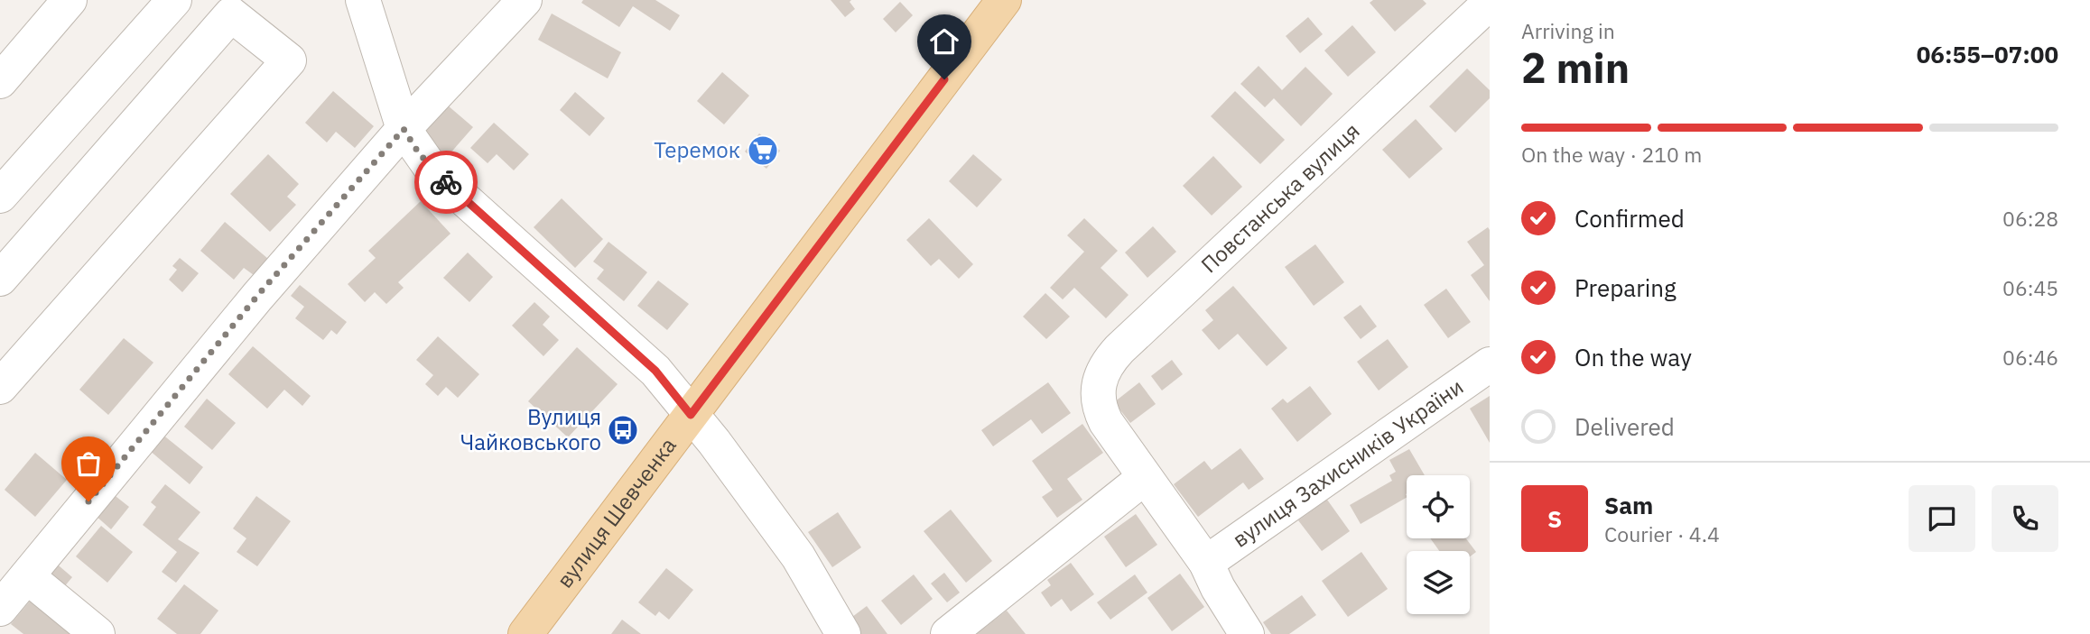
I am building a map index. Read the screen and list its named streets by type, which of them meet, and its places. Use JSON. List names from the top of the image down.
{
  "streets": {
    "main road": ["вулиця Шевченка"],
    "street": ["Повстанська вулиця", "вулиця Захисників України"]
  },
  "places": {
    "supermarket": ["Теремок"],
    "bus stop": ["Вулиця Чайковського"]
  },
  "page": {
    "heading": ["2 min", "Arriving in", "06:55–07:00"],
    "panel": ["Sam", "Courier · 4.4"],
    "bar": "On the way · 210 m",
    "list": [
      ["Confirmed", "06:28"],
      ["Preparing", "06:45"],
      ["On the way", "06:46"],
      "Delivered"
    ],
    "round": "S"
  }
}
